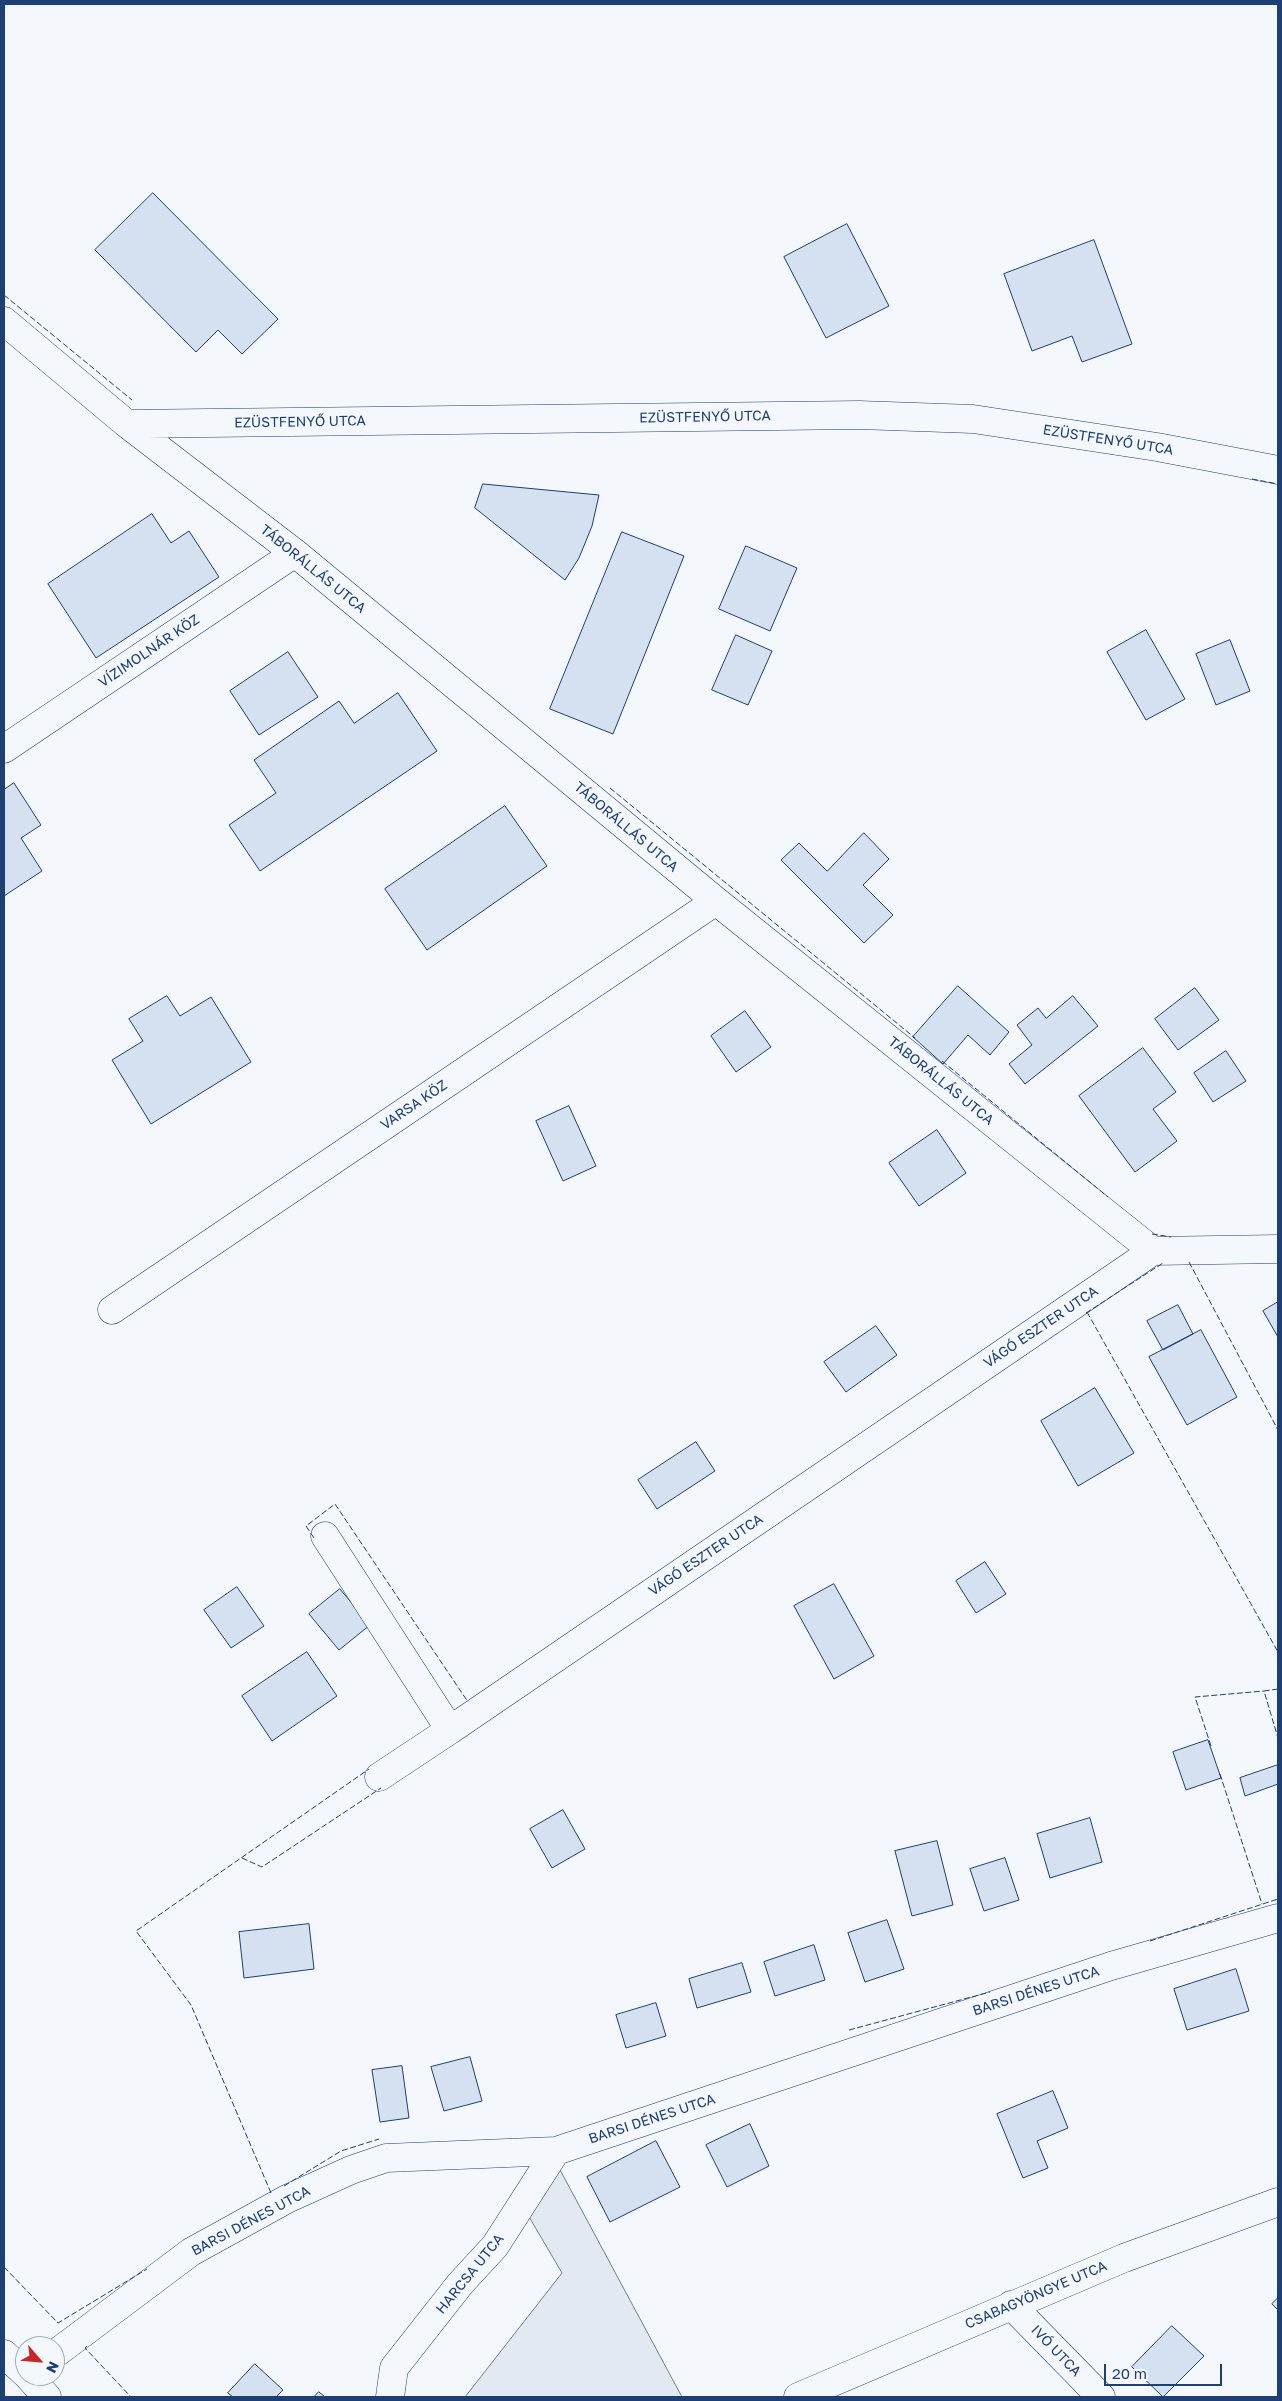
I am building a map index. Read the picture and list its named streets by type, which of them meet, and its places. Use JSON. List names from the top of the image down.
{
  "streets": {
    "street": [
      "EZÜSTFENYŐ UTCA",
      "TÁBORÁLLÁS UTCA",
      "VÍZIMOLNÁR KÖZ",
      "VARSA KÖZ",
      "VÁGÓ ESZTER UTCA",
      "BARSI DÉNES UTCA",
      "HARCSA UTCA",
      "CSABAGYÖNGYE UTCA",
      "IVÓ UTCA"
    ]
  },
  "crossings": [
    ["EZÜSTFENYŐ UTCA", "TÁBORÁLLÁS UTCA"],
    ["TÁBORÁLLÁS UTCA", "VÍZIMOLNÁR KÖZ"],
    ["TÁBORÁLLÁS UTCA", "VARSA KÖZ"],
    ["TÁBORÁLLÁS UTCA", "VÁGÓ ESZTER UTCA"],
    ["BARSI DÉNES UTCA", "HARCSA UTCA"],
    ["CSABAGYÖNGYE UTCA", "IVÓ UTCA"]
  ],
  "scale_bar": "20 m",
  "north": "bottom right"
}
